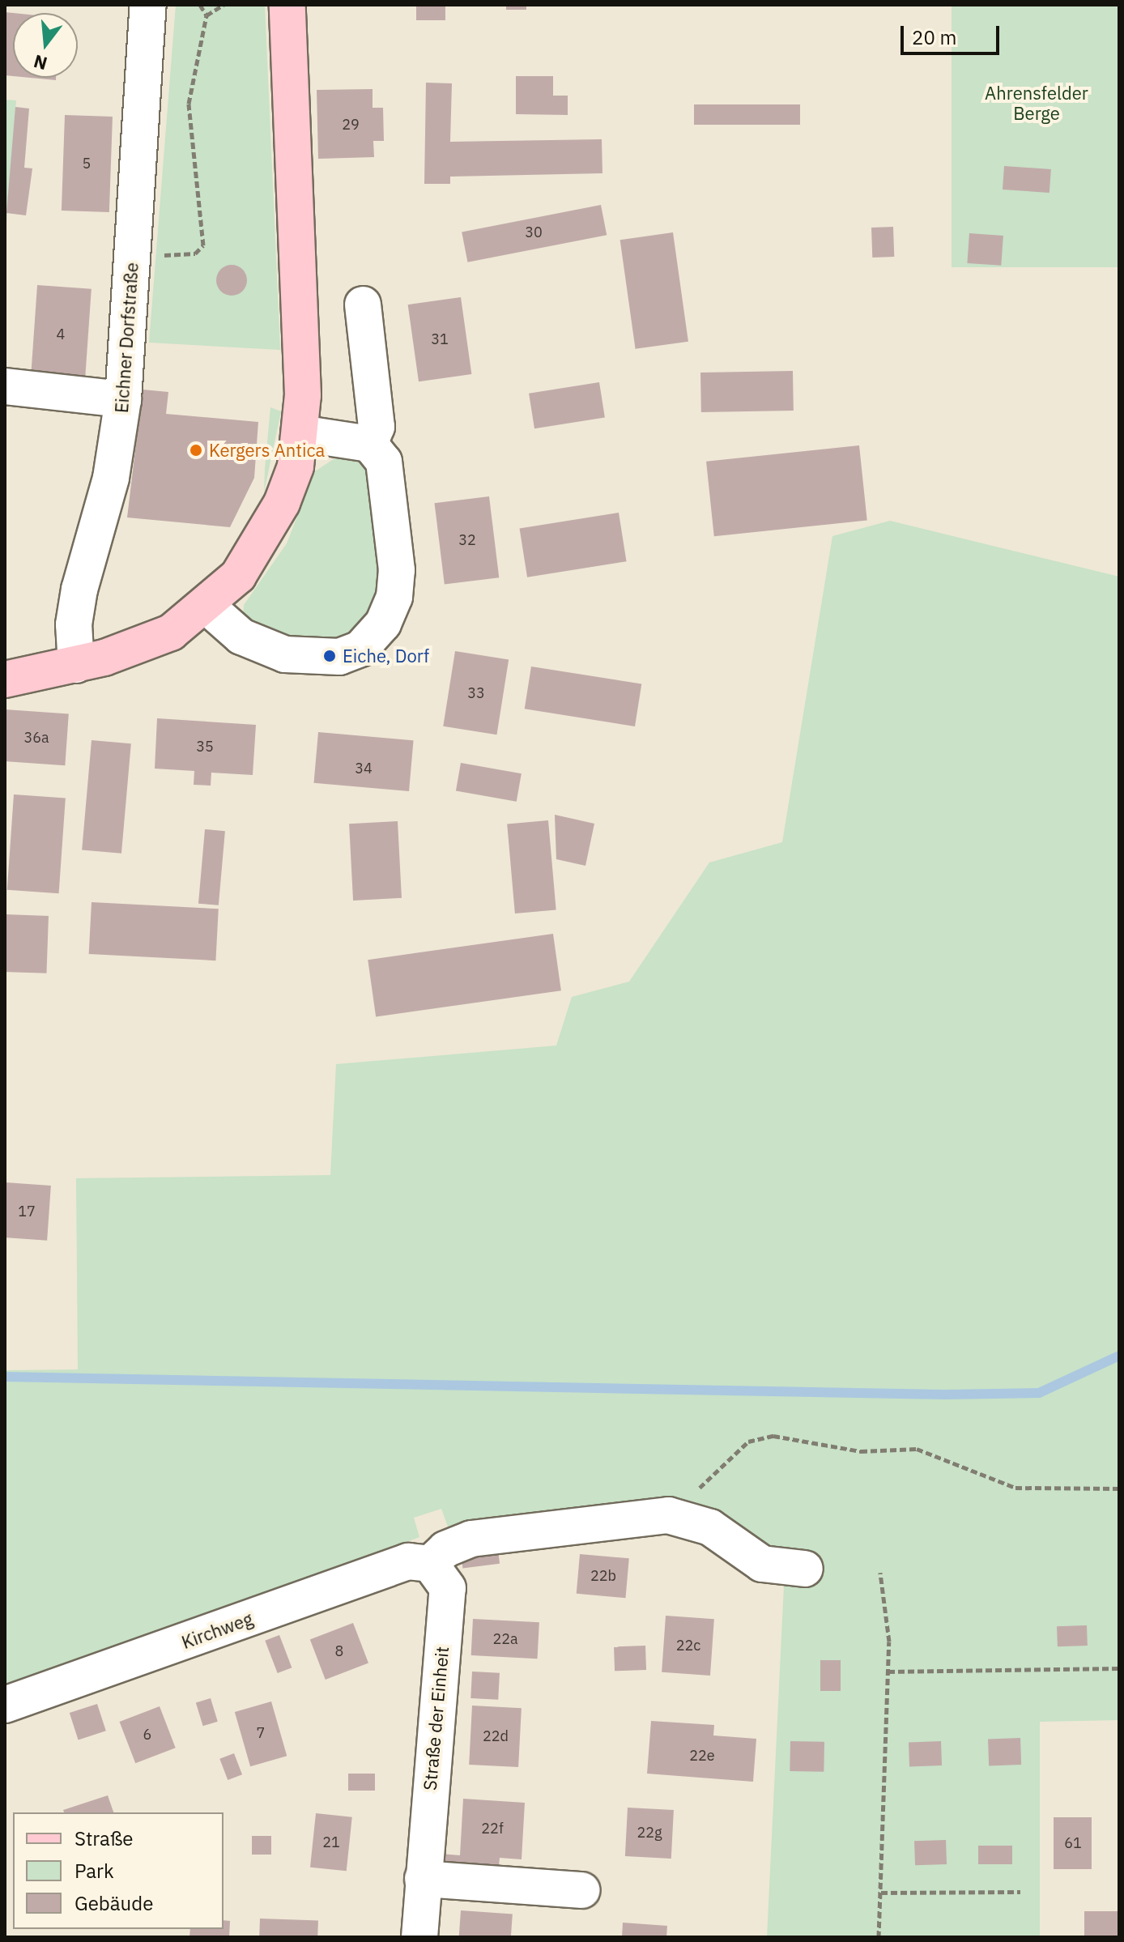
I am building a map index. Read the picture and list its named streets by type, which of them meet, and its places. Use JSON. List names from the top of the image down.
{
  "streets": {
    "street": ["Eichner Dorfstraße", "Kirchweg", "Straße der Einheit"]
  },
  "crossings": [
    ["Kirchweg", "Straße der Einheit"]
  ],
  "parks": ["Ahrensfelder Berge"],
  "places": ["Kergers Antica", "Eiche, Dorf"],
  "house_numbers": [
    "29",
    "5",
    "30",
    "4",
    "31",
    "32",
    "33",
    "36a",
    "35",
    "34",
    "17",
    "22b",
    "22a",
    "22c",
    "8",
    "7",
    "6",
    "22d",
    "22e",
    "22f",
    "22g",
    "21",
    "61"
  ],
  "legend": ["Straße", "Park", "Gebäude"],
  "scale_bar": "20 m",
  "north": "bottom"
}
